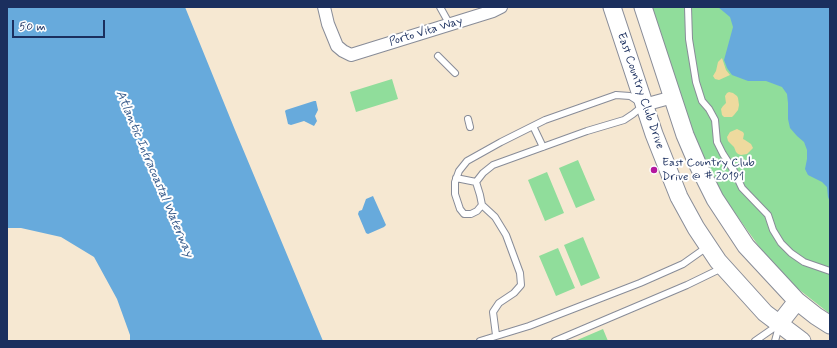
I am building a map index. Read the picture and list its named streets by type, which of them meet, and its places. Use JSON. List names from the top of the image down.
{
  "streets": {
    "street": ["Porto Vita Way", "East Country Club Drive"]
  },
  "water": ["Atlantic Intracoastal Waterway"],
  "places": ["East Country Club Drive @ # 20191"],
  "scale_bar": "50 m"
}
